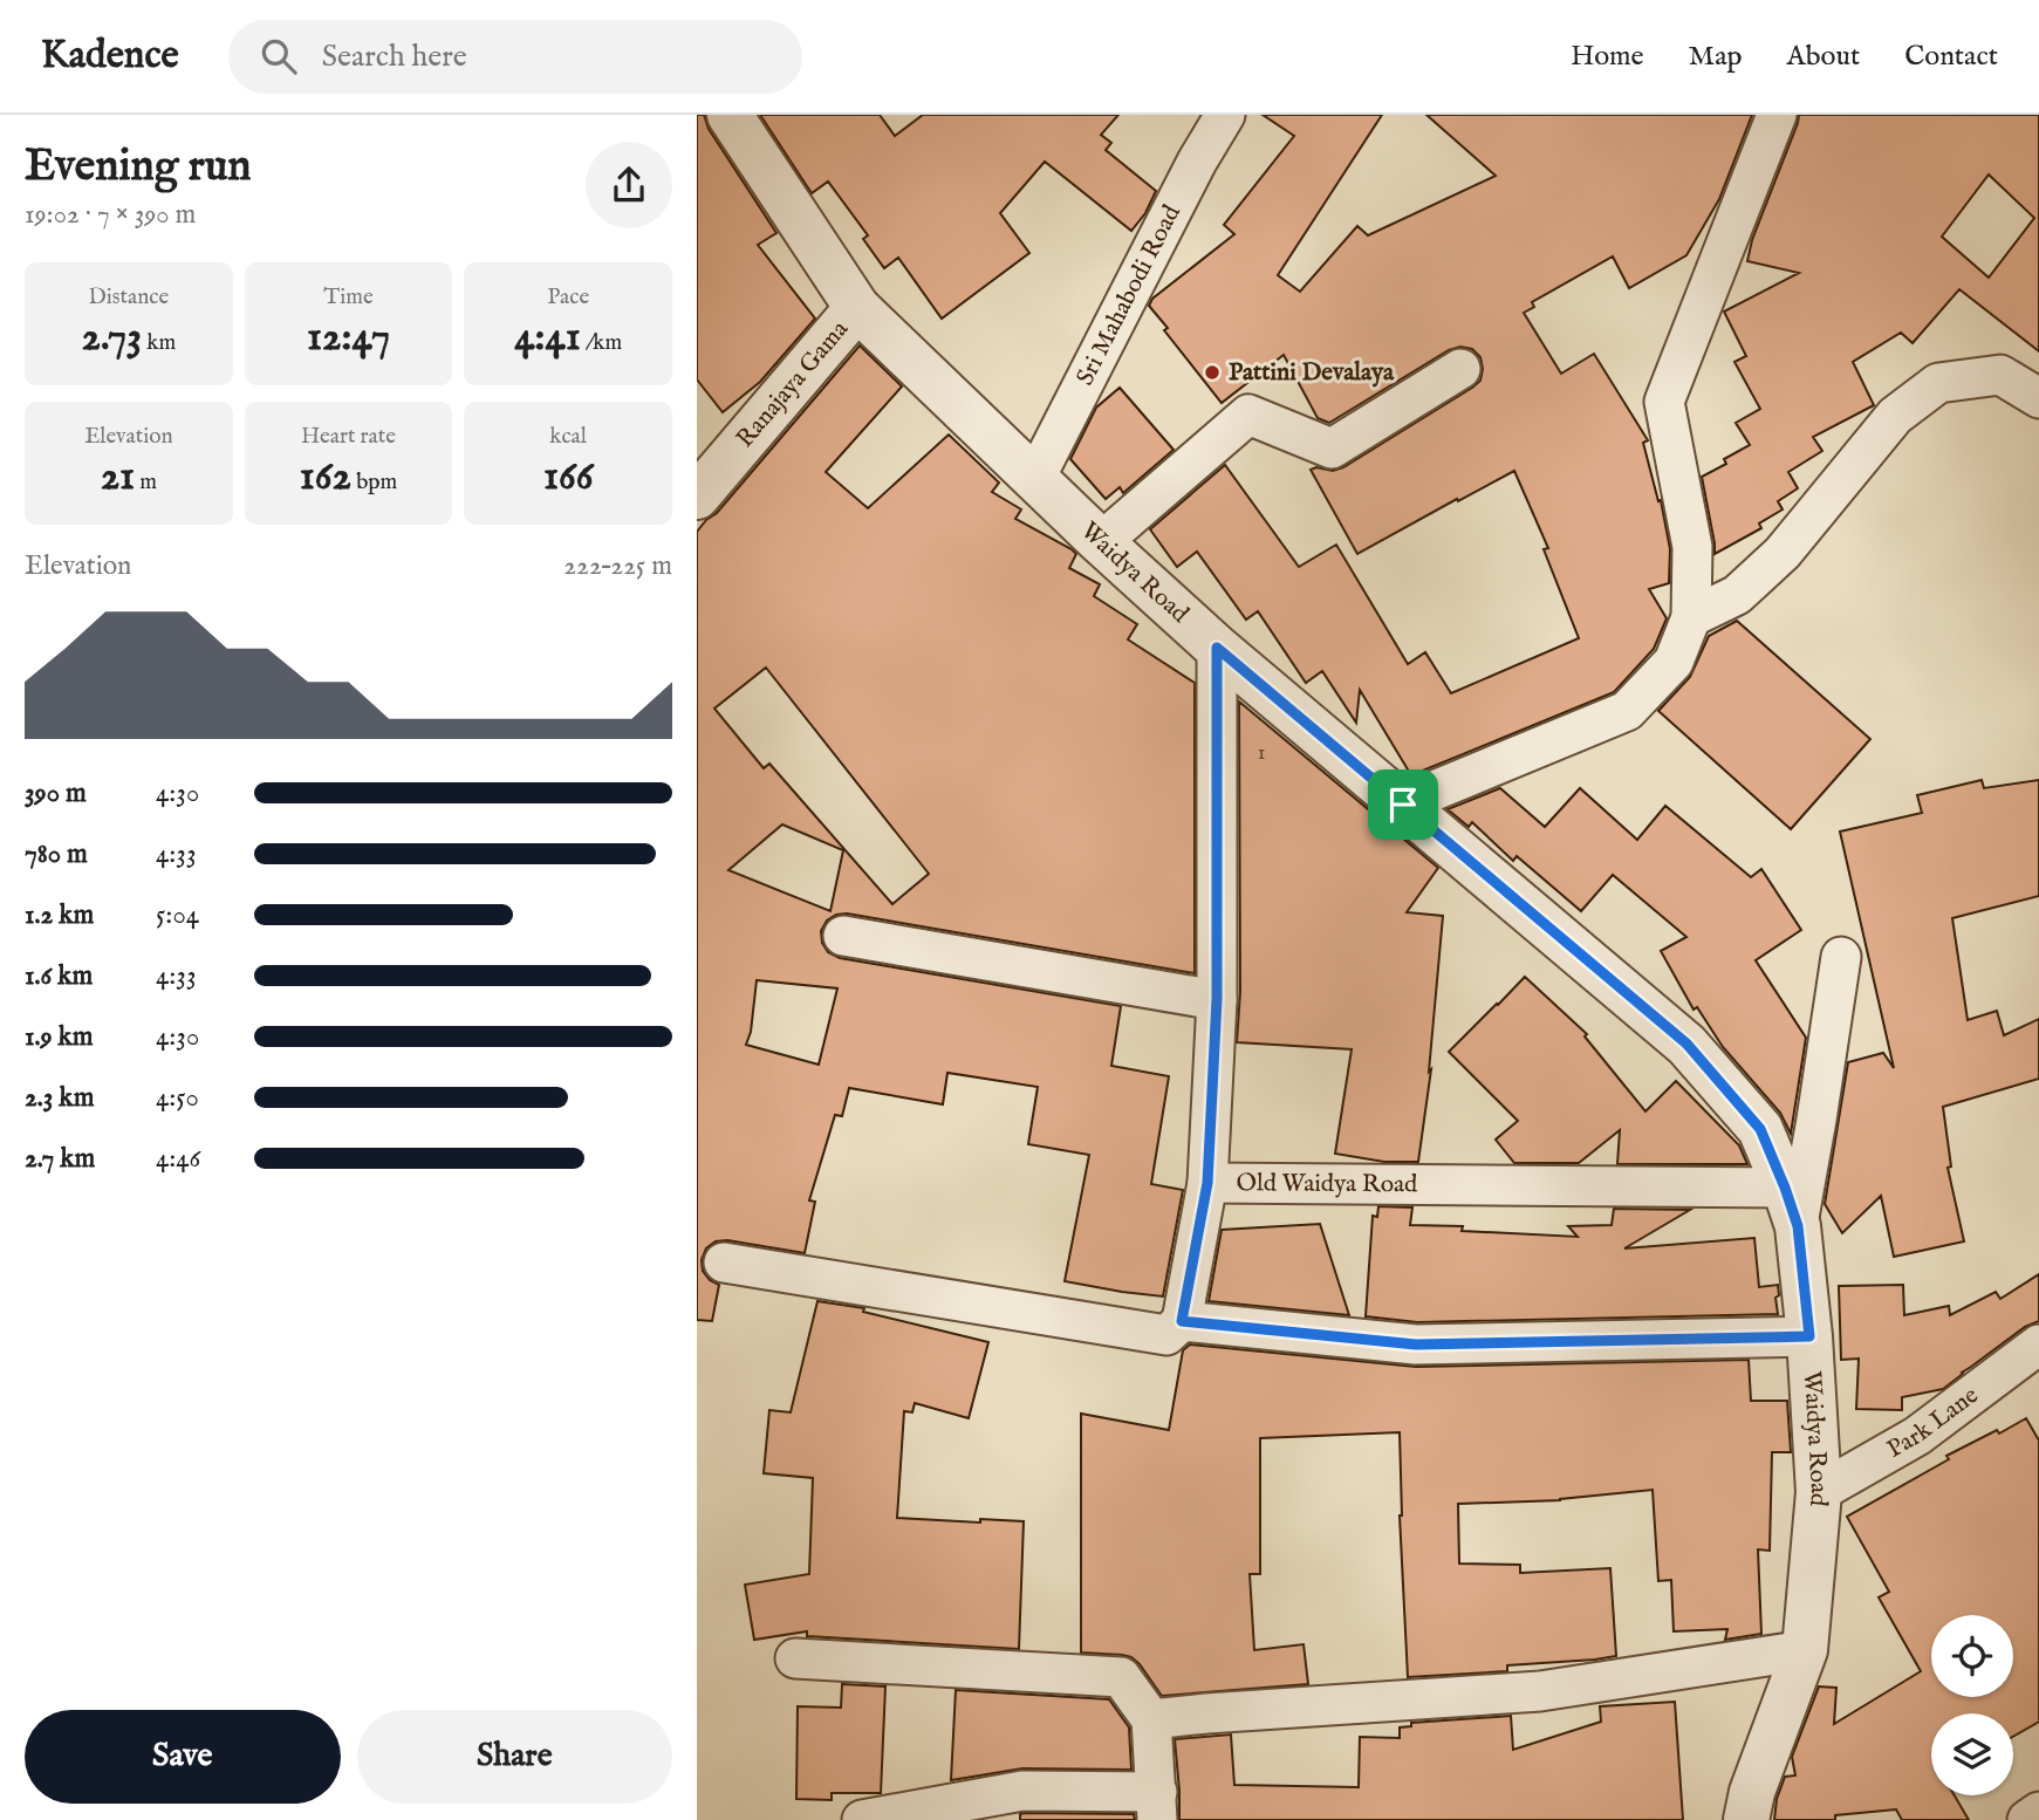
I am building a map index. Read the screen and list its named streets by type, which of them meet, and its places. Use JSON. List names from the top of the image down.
{
  "streets": {
    "street": [
      "Sri Mahabodi Road",
      "Ranajaya Gama",
      "Waidya Road",
      "Old Waidya Road",
      "Park Lane"
    ]
  },
  "crossings": [
    ["Sri Mahabodi Road", "Waidya Road"],
    ["Ranajaya Gama", "Waidya Road"],
    ["Waidya Road", "Old Waidya Road"],
    ["Waidya Road", "Park Lane"]
  ],
  "places": ["Pattini Devalaya"],
  "house_numbers": ["1"],
  "page": {
    "header": "Kadence",
    "search": "Search here",
    "nav": [
      "Home",
      "Map",
      "About",
      "Contact"
    ],
    "heading": ["Evening run", "19:02 · 7 × 390 m"],
    "stats": [
      ["Distance", "2.73 km"],
      ["Time", "12:47"],
      ["Pace", "4:41 /km"],
      ["Elevation", "21 m"],
      ["Heart rate", "162 bpm"],
      ["kcal", "166"]
    ],
    "chart": ["Elevation", "222–225 m"],
    "list": [
      {
        "name": "390 m",
        "note": "4:30"
      },
      {
        "name": "780 m",
        "note": "4:33"
      },
      {
        "name": "1.2 km",
        "note": "5:04"
      },
      {
        "name": "1.6 km",
        "note": "4:33"
      },
      {
        "name": "1.9 km",
        "note": "4:30"
      },
      {
        "name": "2.3 km",
        "note": "4:50"
      },
      {
        "name": "2.7 km",
        "note": "4:46"
      }
    ],
    "buttons": ["Save", "Share"]
  }
}
